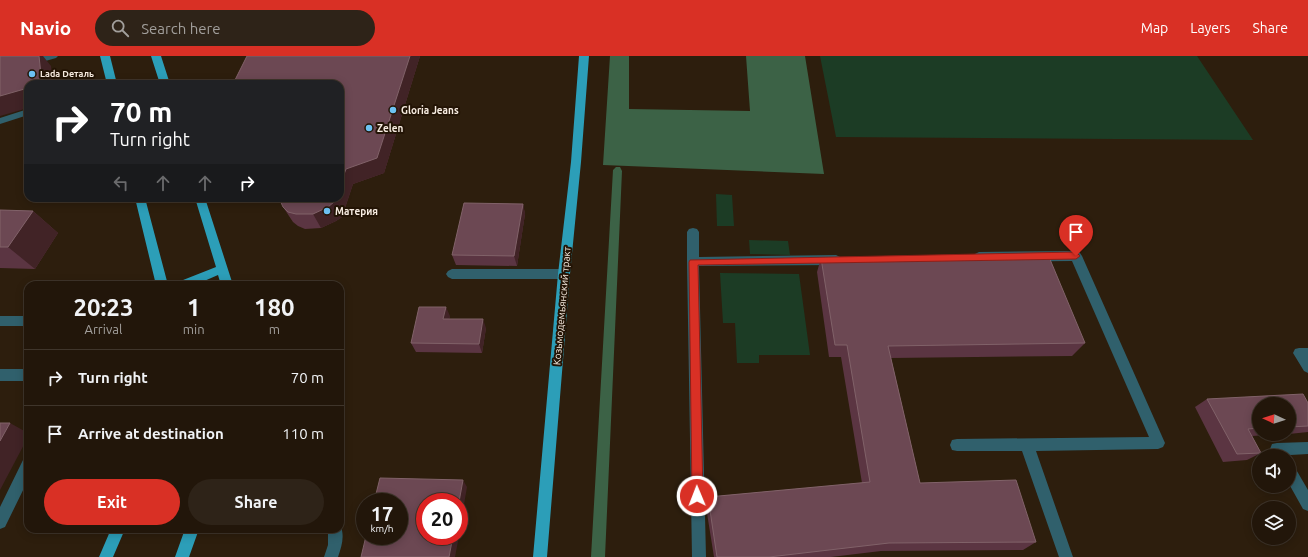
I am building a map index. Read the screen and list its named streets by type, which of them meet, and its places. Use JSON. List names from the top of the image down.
{
  "streets": {
    "main road": ["Козьмодемьянский тракт"]
  },
  "places": [
    "Lada Dеталь",
    "Gloria Jeans",
    "Zelen",
    "Материя"
  ],
  "north": "left",
  "page": {
    "header": "Navio",
    "search": "Search here",
    "nav": ["Map", "Layers", "Share"],
    "turn": ["70 m", "Turn right"],
    "eta": [
      "20:23",
      "Arrival",
      "1",
      "min",
      "180",
      "m"
    ],
    "list": [
      {
        "name": "Turn right",
        "value": "70 m"
      },
      {
        "name": "Arrive at destination",
        "value": "110 m"
      }
    ],
    "buttons": ["Exit", "Share"],
    "speed": "17 km/h",
    "limit": "20"
  }
}
